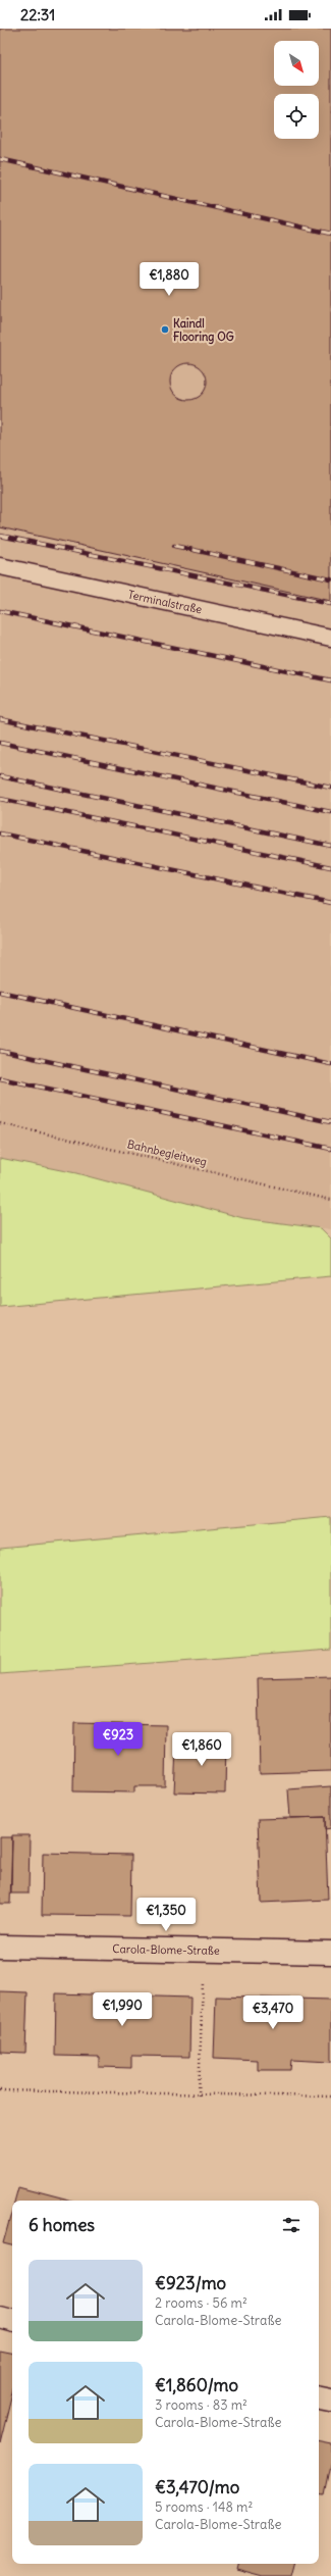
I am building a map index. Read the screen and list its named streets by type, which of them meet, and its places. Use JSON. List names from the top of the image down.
{
  "streets": {
    "street": ["Carola-Blome-Straße"],
    "lane": ["Terminalstraße"],
    "path": ["Bahnbegleitweg"]
  },
  "places": ["Kaindl Flooring OG"],
  "north": "bottom right",
  "page": {
    "status": "22:31",
    "price": [
      "€1,880",
      "€923",
      "€1,860",
      "€1,350",
      "€1,990",
      "€3,470"
    ],
    "heading": "6 homes",
    "list": [
      {
        "name": "€923/mo",
        "note": "2 rooms · 56 m² · Carola-Blome-Straße"
      },
      {
        "name": "€1,860/mo",
        "note": "3 rooms · 83 m² · Carola-Blome-Straße"
      },
      {
        "name": "€3,470/mo",
        "note": "5 rooms · 148 m² · Carola-Blome-Straße"
      }
    ]
  }
}
